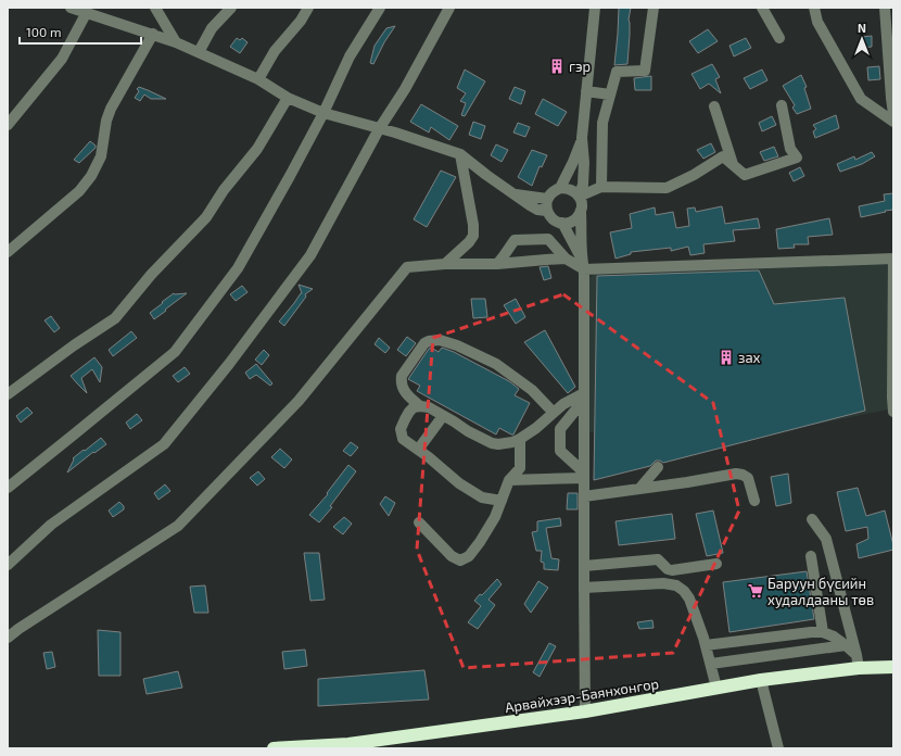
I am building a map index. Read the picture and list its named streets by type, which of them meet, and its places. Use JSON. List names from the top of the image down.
{
  "streets": {
    "highway": ["Арвайхээр-Баянхонгор"]
  },
  "places": {
    "building": ["гэр", "зах"],
    "supermarket": ["Баруун бүсийн худалдааны төв"]
  },
  "scale_bar": "100 m",
  "north": "top"
}
